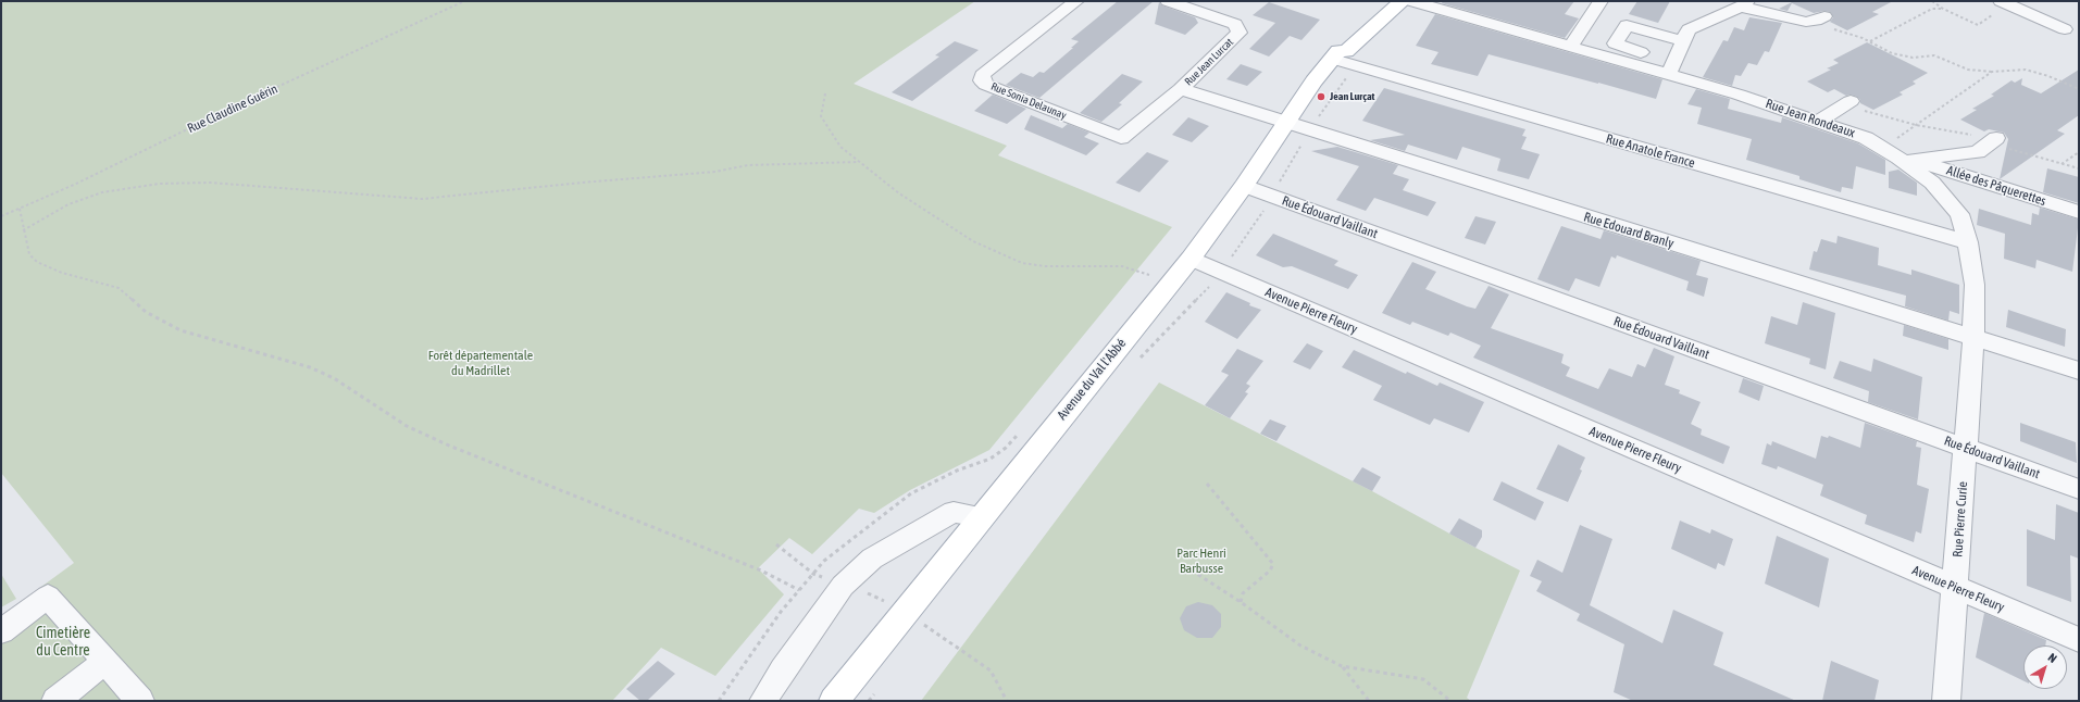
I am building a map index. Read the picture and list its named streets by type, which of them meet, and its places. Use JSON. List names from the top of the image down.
{
  "streets": {
    "main road": ["Avenue du Val l'Abbé"],
    "street": [
      "Rue Jean Lurcat",
      "Rue Sonia Delaunay",
      "Rue Jean Rondeaux",
      "Rue Anatole France",
      "Allée des Pâquerettes",
      "Rue Édouard Vaillant",
      "Rue Edouard Branly",
      "Avenue Pierre Fleury",
      "Rue Pierre Curie"
    ],
    "path": ["Rue Claudine Guérin"]
  },
  "crossings": [
    ["Rue Jean Lurcat", "Rue Sonia Delaunay"],
    ["Rue Jean Lurcat", "Rue Edouard Branly"],
    ["Rue Jean Lurcat", "Avenue du Val l'Abbé"],
    ["Rue Jean Rondeaux", "Rue Anatole France"],
    ["Rue Jean Rondeaux", "Allée des Pâquerettes"],
    ["Rue Jean Rondeaux", "Rue Edouard Branly"],
    ["Rue Jean Rondeaux", "Rue Pierre Curie"],
    ["Rue Anatole France", "Avenue du Val l'Abbé"],
    ["Rue Édouard Vaillant", "Avenue du Val l'Abbé"],
    ["Rue Édouard Vaillant", "Rue Pierre Curie"],
    ["Rue Edouard Branly", "Avenue du Val l'Abbé"],
    ["Rue Edouard Branly", "Rue Pierre Curie"],
    ["Avenue Pierre Fleury", "Avenue du Val l'Abbé"],
    ["Avenue Pierre Fleury", "Rue Pierre Curie"]
  ],
  "parks": ["Forêt départementale du Madrillet", "Parc Henri Barbusse", "Cimetière du Centre"],
  "places": ["Jean Lurçat"],
  "north": "top right"
}
